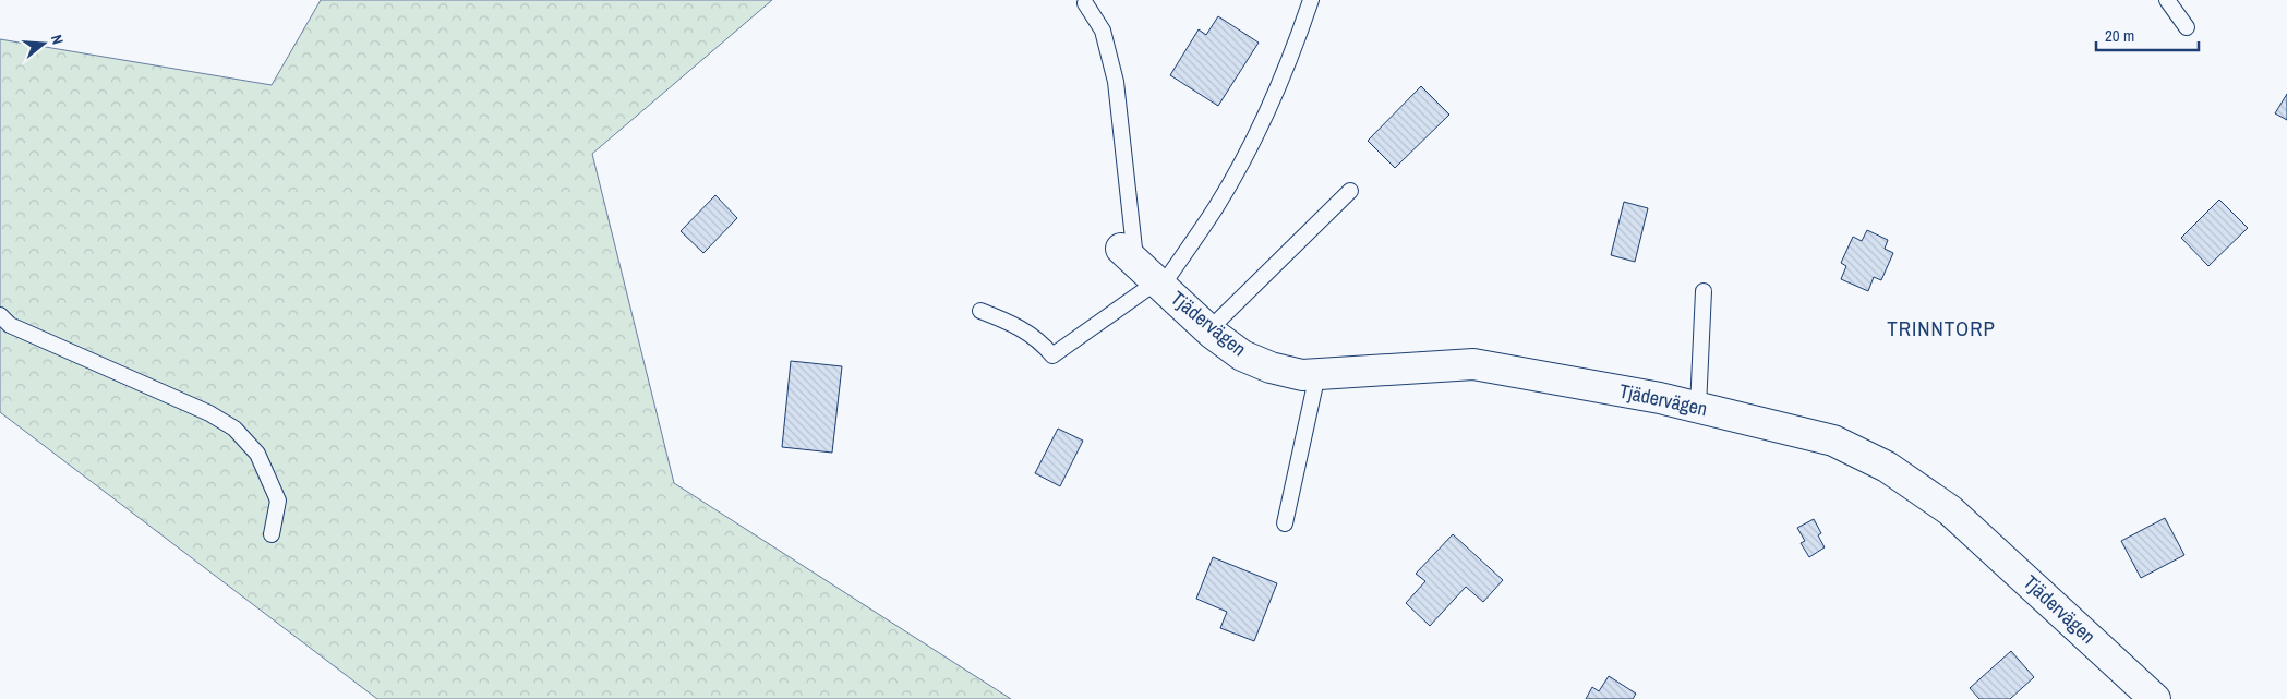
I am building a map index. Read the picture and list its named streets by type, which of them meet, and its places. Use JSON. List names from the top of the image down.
{
  "streets": {
    "street": ["Tjädervägen"]
  },
  "districts": ["TRINNTORP"],
  "scale_bar": "20 m",
  "north": "right"
}
